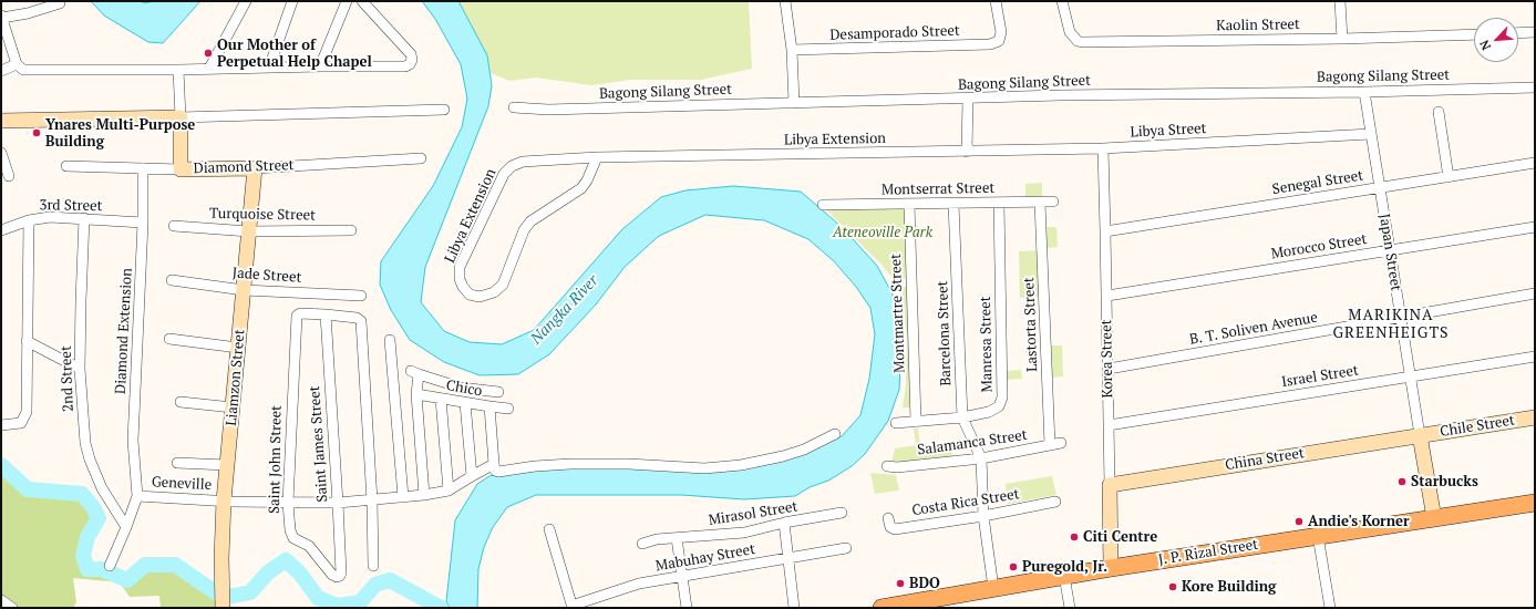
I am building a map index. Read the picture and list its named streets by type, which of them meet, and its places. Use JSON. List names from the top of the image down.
{
  "streets": {
    "main road": ["J. P. Rizal Street"],
    "street": [
      "Kaolin Street",
      "Desamporado Street",
      "Bagong Silang Street",
      "Libya Street",
      "Libya Extension",
      "Diamond Street",
      "Senegal Street",
      "Montserrat Street",
      "3rd Street",
      "Turquoise Street",
      "Morocco Street",
      "Japan Street",
      "Jade Street",
      "Montmartre Street",
      "Lastorta Street",
      "B. T. Soliven Avenue",
      "Diamond Extension",
      "Barcelona Street",
      "Manresa Street",
      "Korea Street",
      "Israel Street",
      "Liamzon Street",
      "2nd Street",
      "Chico",
      "Chile Street",
      "Salamanca Street",
      "Saint James Street",
      "Saint John Street",
      "China Street",
      "Geneville",
      "Costa Rica Street",
      "Mirasol Street",
      "Mabuhay Street"
    ]
  },
  "crossings": [
    ["Bagong Silang Street", "Japan Street"],
    ["Libya Street", "Libya Extension"],
    ["Libya Street", "Japan Street"],
    ["Libya Street", "Korea Street"],
    ["Diamond Street", "Diamond Extension"],
    ["Diamond Street", "Liamzon Street"],
    ["Senegal Street", "Japan Street"],
    ["Senegal Street", "Korea Street"],
    ["Montserrat Street", "Montmartre Street"],
    ["Montserrat Street", "Lastorta Street"],
    ["Montserrat Street", "Barcelona Street"],
    ["Montserrat Street", "Manresa Street"],
    ["3rd Street", "Diamond Extension"],
    ["3rd Street", "2nd Street"],
    ["Turquoise Street", "Liamzon Street"],
    ["Morocco Street", "Japan Street"],
    ["Morocco Street", "Korea Street"],
    ["Japan Street", "B. T. Soliven Avenue"],
    ["Japan Street", "Israel Street"],
    ["Japan Street", "Chile Street"],
    ["Japan Street", "China Street"],
    ["Japan Street", "J. P. Rizal Street"],
    ["Jade Street", "Liamzon Street"],
    ["Montmartre Street", "Manresa Street"],
    ["Lastorta Street", "Salamanca Street"],
    ["B. T. Soliven Avenue", "Korea Street"],
    ["Diamond Extension", "Geneville"],
    ["Barcelona Street", "Manresa Street"],
    ["Barcelona Street", "Salamanca Street"],
    ["Korea Street", "Israel Street"],
    ["Korea Street", "China Street"],
    ["Korea Street", "J. P. Rizal Street"],
    ["Liamzon Street", "Geneville"],
    ["Chile Street", "China Street"],
    ["Saint James Street", "Saint John Street"],
    ["Saint James Street", "Geneville"],
    ["Saint John Street", "Geneville"]
  ],
  "districts": ["MARIKINA GREENHEIGTS"],
  "water": ["Nangka River"],
  "parks": ["Ateneoville Park"],
  "places": [
    "Our Mother of Perpetual Help Chapel",
    "Ynares Multi-Purpose Building",
    "Starbucks",
    "Andie's Korner",
    "Citi Centre",
    "Puregold, Jr.",
    "BDO",
    "Kore Building"
  ],
  "north": "bottom left"
}
